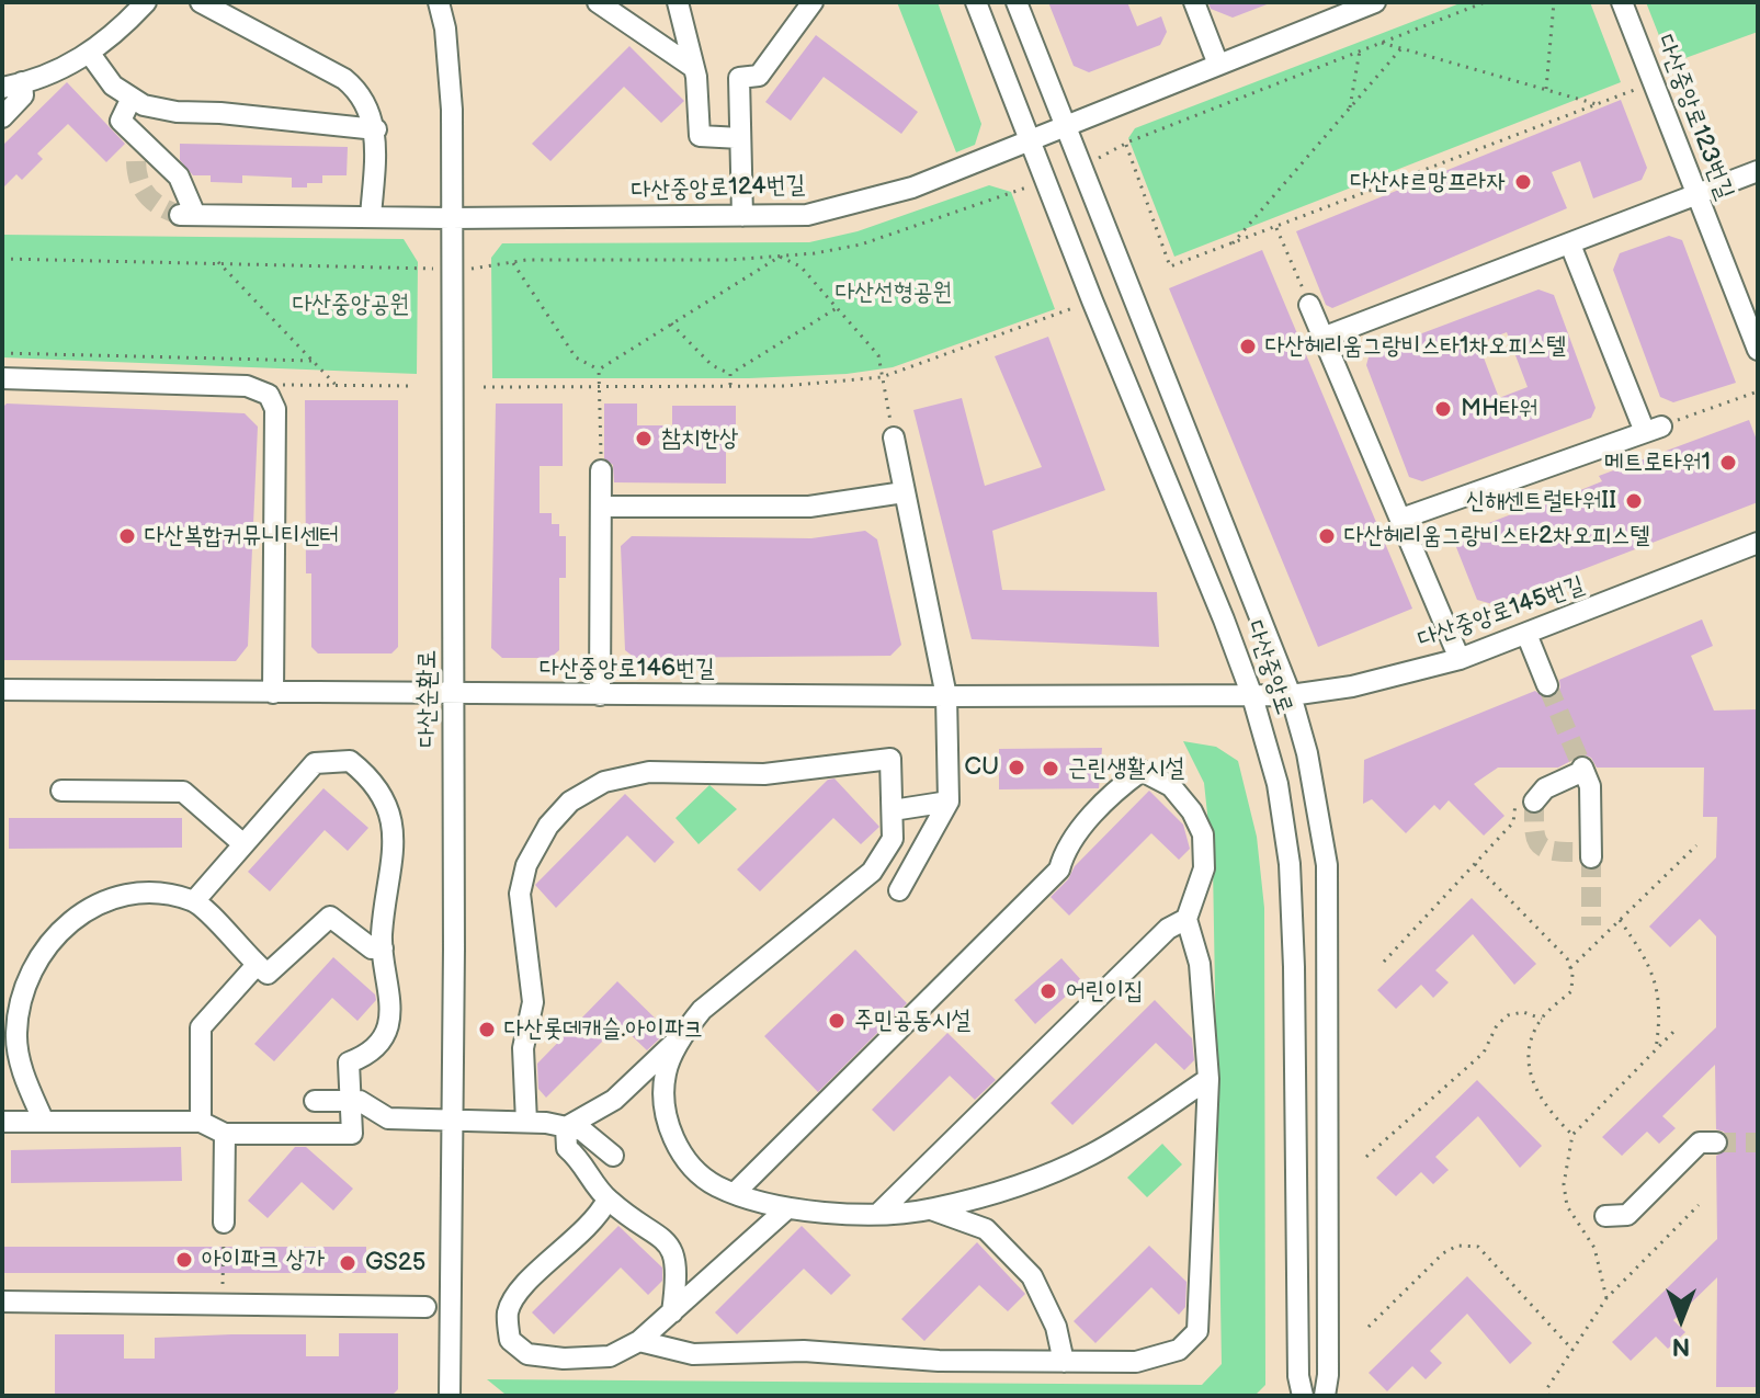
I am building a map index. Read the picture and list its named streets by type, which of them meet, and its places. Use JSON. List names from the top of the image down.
{
  "streets": {
    "street": [
      "다산중앙로123번길",
      "다산중앙로124번길",
      "다산중앙로145번길",
      "다산중앙로",
      "다산중앙로146번길",
      "다산순환로"
    ]
  },
  "crossings": [
    ["다산중앙로124번길", "다산중앙로"],
    ["다산중앙로124번길", "다산순환로"],
    ["다산중앙로145번길", "다산중앙로"],
    ["다산중앙로145번길", "다산중앙로146번길"],
    ["다산중앙로", "다산중앙로146번길"],
    ["다산중앙로146번길", "다산순환로"]
  ],
  "parks": ["다산선형공원", "다산중앙공원"],
  "places": [
    "다산샤르망프라자",
    "다산헤리움그랑비스타1차오피스텔",
    "MH타워",
    "참치한상",
    "메트로타워1",
    "신해센트럴타워II",
    "다산복합커뮤니티센터",
    "다산헤리움그랑비스타2차오피스텔",
    "CU",
    "근린생활시설",
    "어린이집",
    "주민공동시설",
    "다산롯데캐슬.아이파크",
    "아이파크 상가",
    "GS25"
  ],
  "north": "bottom"
}
